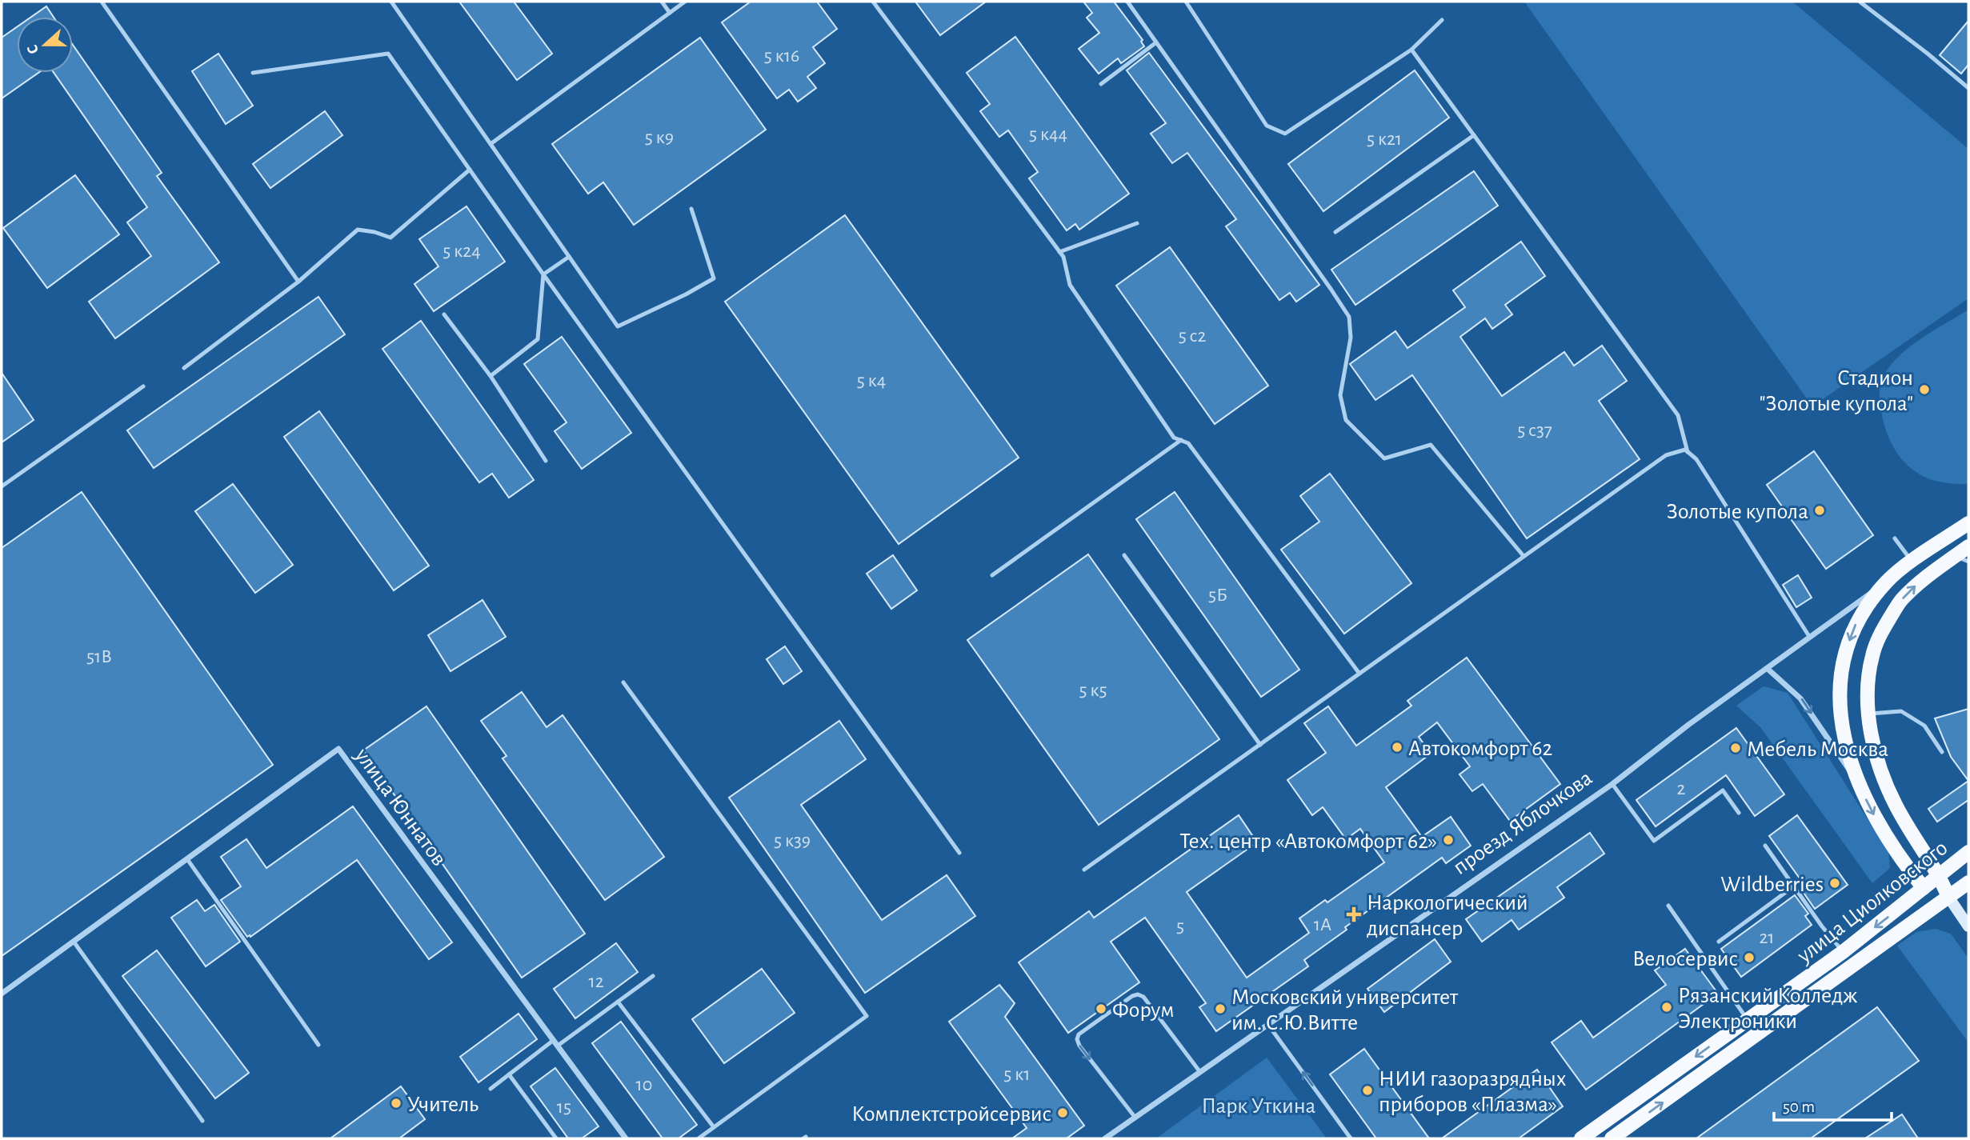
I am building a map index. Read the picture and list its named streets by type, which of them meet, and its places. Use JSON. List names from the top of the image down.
{
  "streets": {
    "main road": ["проезд Яблочкова", "улица Циолковского"],
    "street": ["улица Юннатов"]
  },
  "crossings": [
    ["проезд Яблочкова", "улица Циолковского"]
  ],
  "parks": ["Парк Уткина"],
  "places": {
    "other": [
      "Стадион \"Золотые купола\"",
      "Золотые купола",
      "Автокомфорт 62",
      "Мебель Москва",
      "Тех. центр «Автокомфорт 62»",
      "Wildberries",
      "Велосервис",
      "Рязанский Колледж Электроники",
      "Форум",
      "Московский университет им. С.Ю.Витте",
      "НИИ газоразрядных приборов «Плазма»",
      "Учитель",
      "Комплектстройсервис"
    ],
    "health": ["Наркологический диспансер"]
  },
  "house_numbers": [
    "5 к16",
    "5 к44",
    "5 к9",
    "5 к21",
    "5 к24",
    "5 с2",
    "5 к4",
    "5 с37",
    "5Б",
    "51В",
    "5 к5",
    "2",
    "5 к39",
    "1А",
    "5",
    "21",
    "12",
    "5 к1",
    "10",
    "15"
  ],
  "scale_bar": "50 m",
  "north": "left"
}
